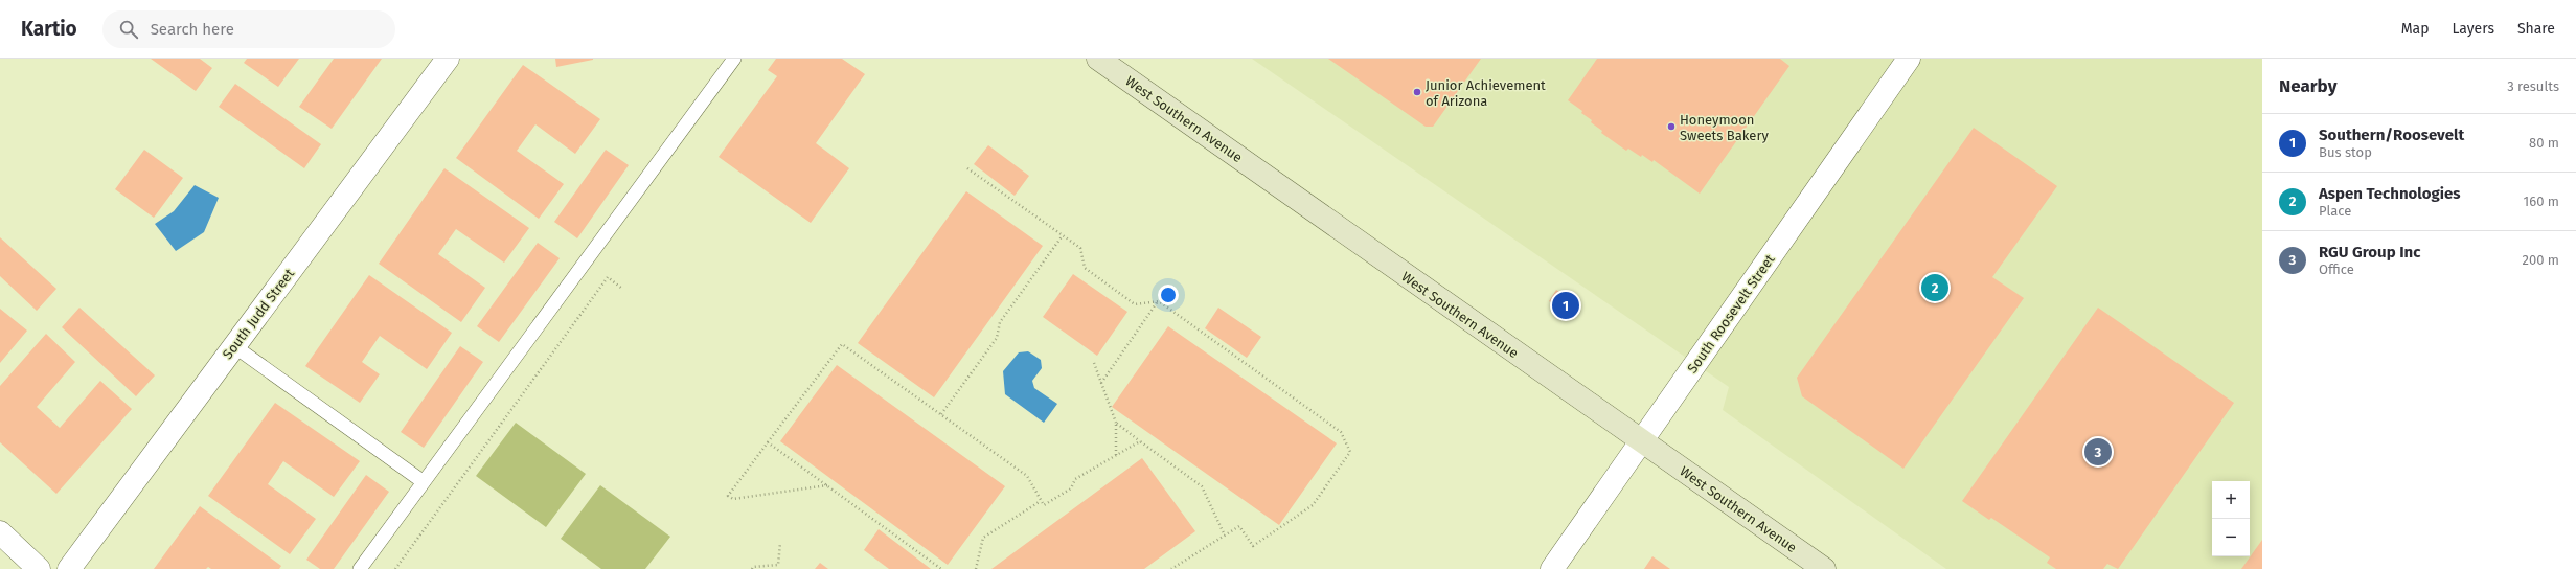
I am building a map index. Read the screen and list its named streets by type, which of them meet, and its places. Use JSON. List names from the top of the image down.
{
  "streets": {
    "main road": ["West Southern Avenue"],
    "street": ["South Judd Street", "South Roosevelt Street"]
  },
  "crossings": [
    ["West Southern Avenue", "South Roosevelt Street"]
  ],
  "places": ["Junior Achievement of Arizona", "Honeymoon Sweets Bakery"],
  "page": {
    "header": "Kartio",
    "search": "Search here",
    "nav": ["Map", "Layers", "Share"],
    "heading": ["Nearby", "3 results"],
    "list": [
      {
        "mark": "1",
        "name": "Southern/Roosevelt",
        "note": "Bus stop",
        "value": "80 m"
      },
      {
        "mark": "2",
        "name": "Aspen Technologies",
        "note": "Place",
        "value": "160 m"
      },
      {
        "mark": "3",
        "name": "RGU Group Inc",
        "note": "Office",
        "value": "200 m"
      }
    ],
    "pins": ["2", "1", "3"],
    "map_buttons": ["+", "−"]
  }
}
